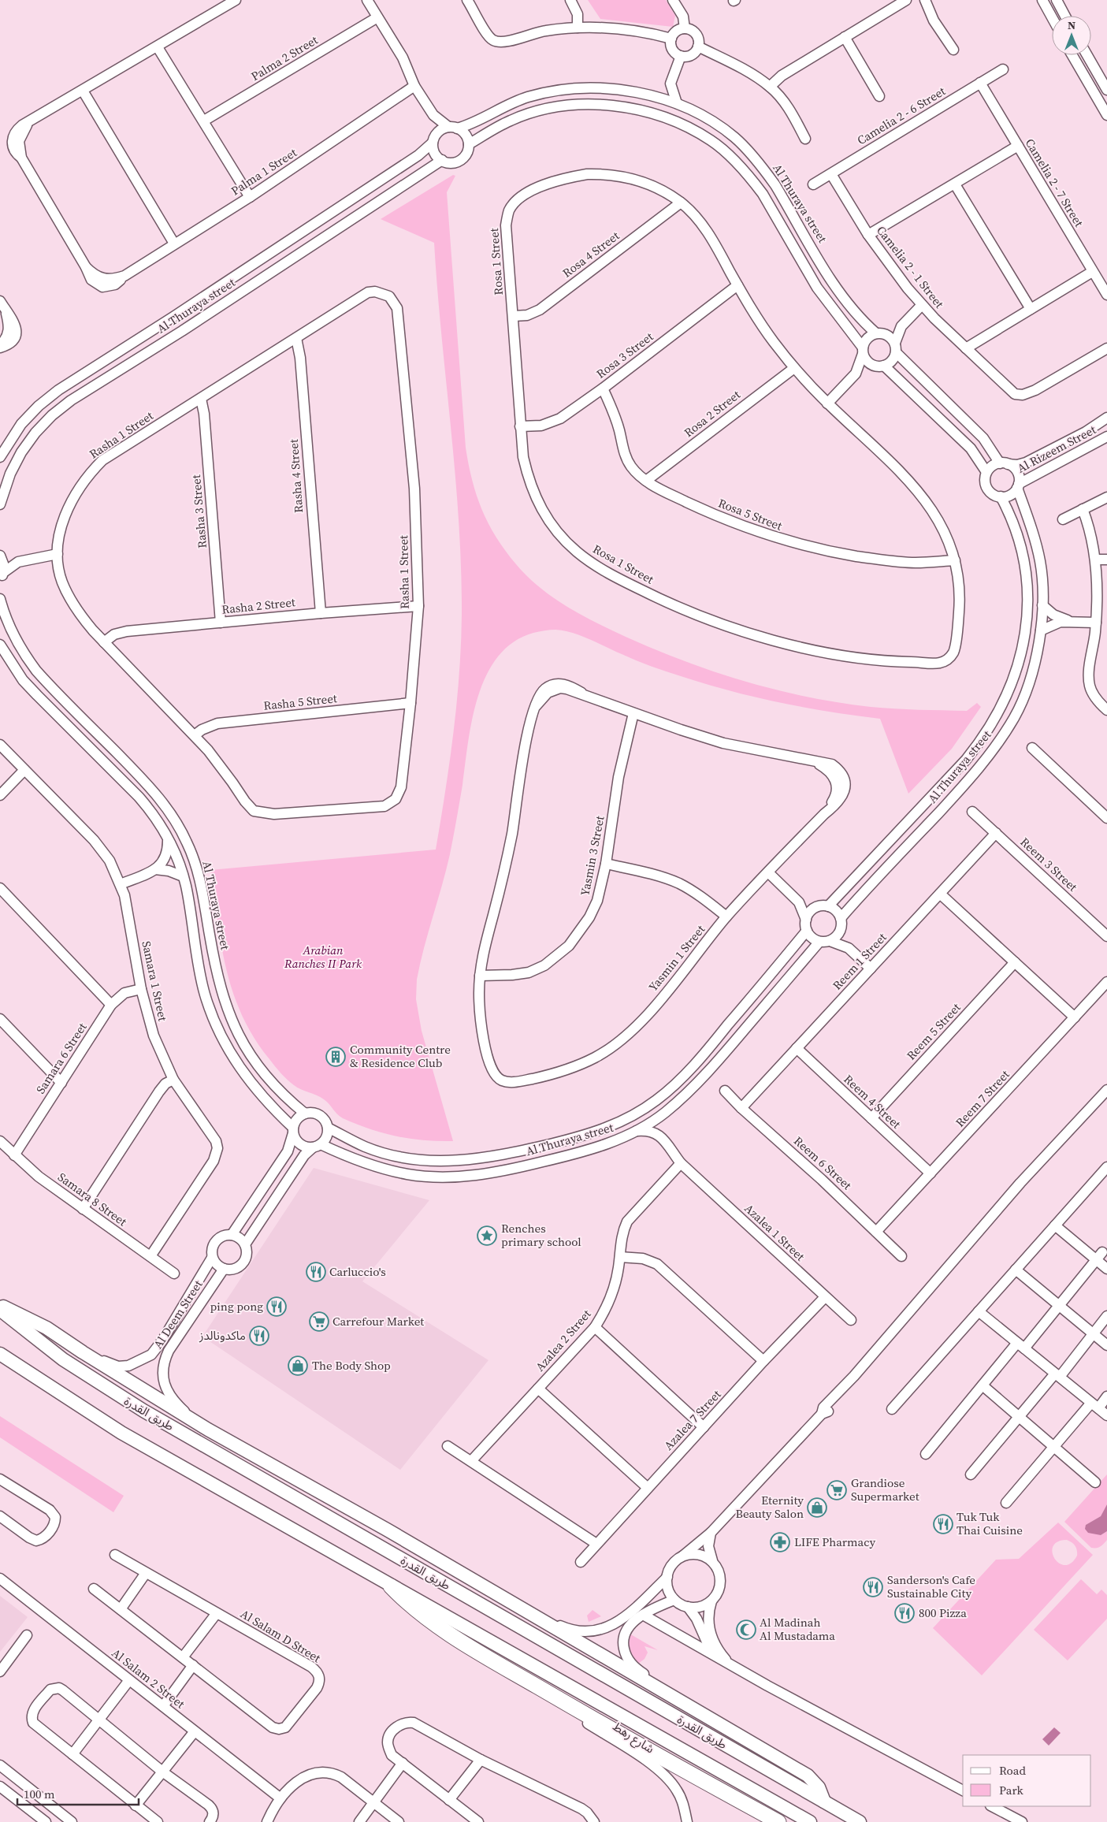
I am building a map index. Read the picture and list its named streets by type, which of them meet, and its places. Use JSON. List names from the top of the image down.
{
  "streets": {
    "main road": ["طريق القدرة"],
    "street": [
      "Palma 2 Street",
      "Camelia 2 - 6 Street",
      "Palma 1 Street",
      "Camelia 2 - 7 Street",
      "Al Thuraya street",
      "Rosa 4 Street",
      "Rosa 1 Street",
      "Camelia 2 - 1 Street",
      "Rosa 3 Street",
      "Rosa 2 Street",
      "Rasha 1 Street",
      "Al Rizeem Street",
      "Rasha 4 Street",
      "Rasha 3 Street",
      "Rosa 5 Street",
      "Rasha 2 Street",
      "Rasha 5 Street",
      "Yasmin 3 Street",
      "Reem 3 Street",
      "Yasmin 1 Street",
      "Reem 1 Street",
      "Samara 1 Street",
      "Reem 5 Street",
      "Samara 6 Street",
      "Reem 7 Street",
      "Reem 4 Street",
      "Reem 6 Street",
      "Samara 8 Street",
      "Azalea 1 Street",
      "Al Deem Street",
      "Azalea 2 Street",
      "Azalea 7 Street",
      "Al Salam D Street",
      "Al Salam 2 Street",
      "شارع رهط"
    ]
  },
  "crossings": [
    ["Camelia 2 - 6 Street", "Camelia 2 - 7 Street"],
    ["Camelia 2 - 6 Street", "Camelia 2 - 1 Street"],
    ["Al Thuraya street", "Al Rizeem Street"],
    ["Rosa 4 Street", "Rosa 1 Street"],
    ["Rosa 1 Street", "Rosa 3 Street"],
    ["Rosa 1 Street", "Rosa 2 Street"],
    ["Rosa 1 Street", "Rosa 5 Street"],
    ["Rosa 3 Street", "Rosa 5 Street"],
    ["Rosa 2 Street", "Rosa 5 Street"],
    ["Rasha 1 Street", "Rasha 4 Street"],
    ["Rasha 1 Street", "Rasha 3 Street"],
    ["Rasha 1 Street", "Rasha 2 Street"],
    ["Rasha 1 Street", "Rasha 5 Street"],
    ["Rasha 4 Street", "Rasha 2 Street"],
    ["Rasha 3 Street", "Rasha 2 Street"],
    ["Yasmin 3 Street", "Yasmin 1 Street"],
    ["Reem 3 Street", "Reem 1 Street"],
    ["Reem 1 Street", "Reem 4 Street"],
    ["Reem 1 Street", "Reem 6 Street"],
    ["Samara 1 Street", "Samara 6 Street"],
    ["Samara 1 Street", "Samara 8 Street"],
    ["Reem 5 Street", "Reem 4 Street"],
    ["Samara 6 Street", "Samara 8 Street"],
    ["Reem 7 Street", "Reem 4 Street"],
    ["Reem 7 Street", "Reem 6 Street"],
    ["Azalea 1 Street", "Azalea 2 Street"],
    ["Azalea 1 Street", "Azalea 7 Street"]
  ],
  "parks": ["Arabian Ranches II Park"],
  "places": {
    "building": ["Community Centre & Residence Club"],
    "place": ["Renches primary school"],
    "restaurant": [
      "Carluccio's",
      "ping pong",
      "ماكدونالدز",
      "Tuk Tuk Thai Cuisine",
      "Sanderson's Cafe Sustainable City",
      "800 Pizza"
    ],
    "supermarket": ["Carrefour Market", "Grandiose Supermarket"],
    "shop": ["The Body Shop", "Eternity Beauty Salon"],
    "pharmacy": ["LIFE Pharmacy"],
    "mosque": ["Al Madinah Al Mustadama"]
  },
  "legend": ["Road", "Park"],
  "scale_bar": "100 m",
  "north": "top"
}
